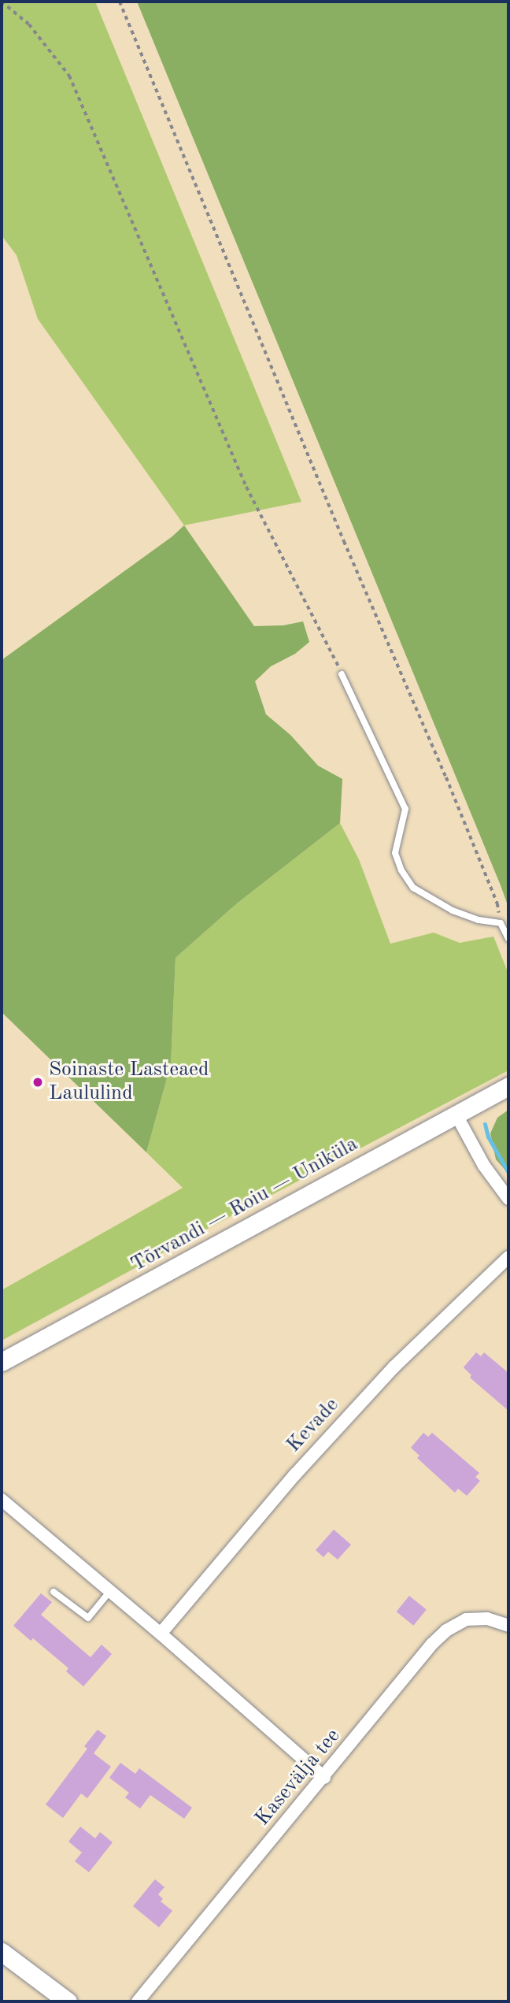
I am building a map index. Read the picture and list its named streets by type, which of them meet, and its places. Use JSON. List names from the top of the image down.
{
  "streets": {
    "street": ["Tõrvandi — Roiu — Uniküla", "Kevade", "Kasevälja tee"]
  },
  "places": ["Soinaste Lasteaed Laululind"]
}
